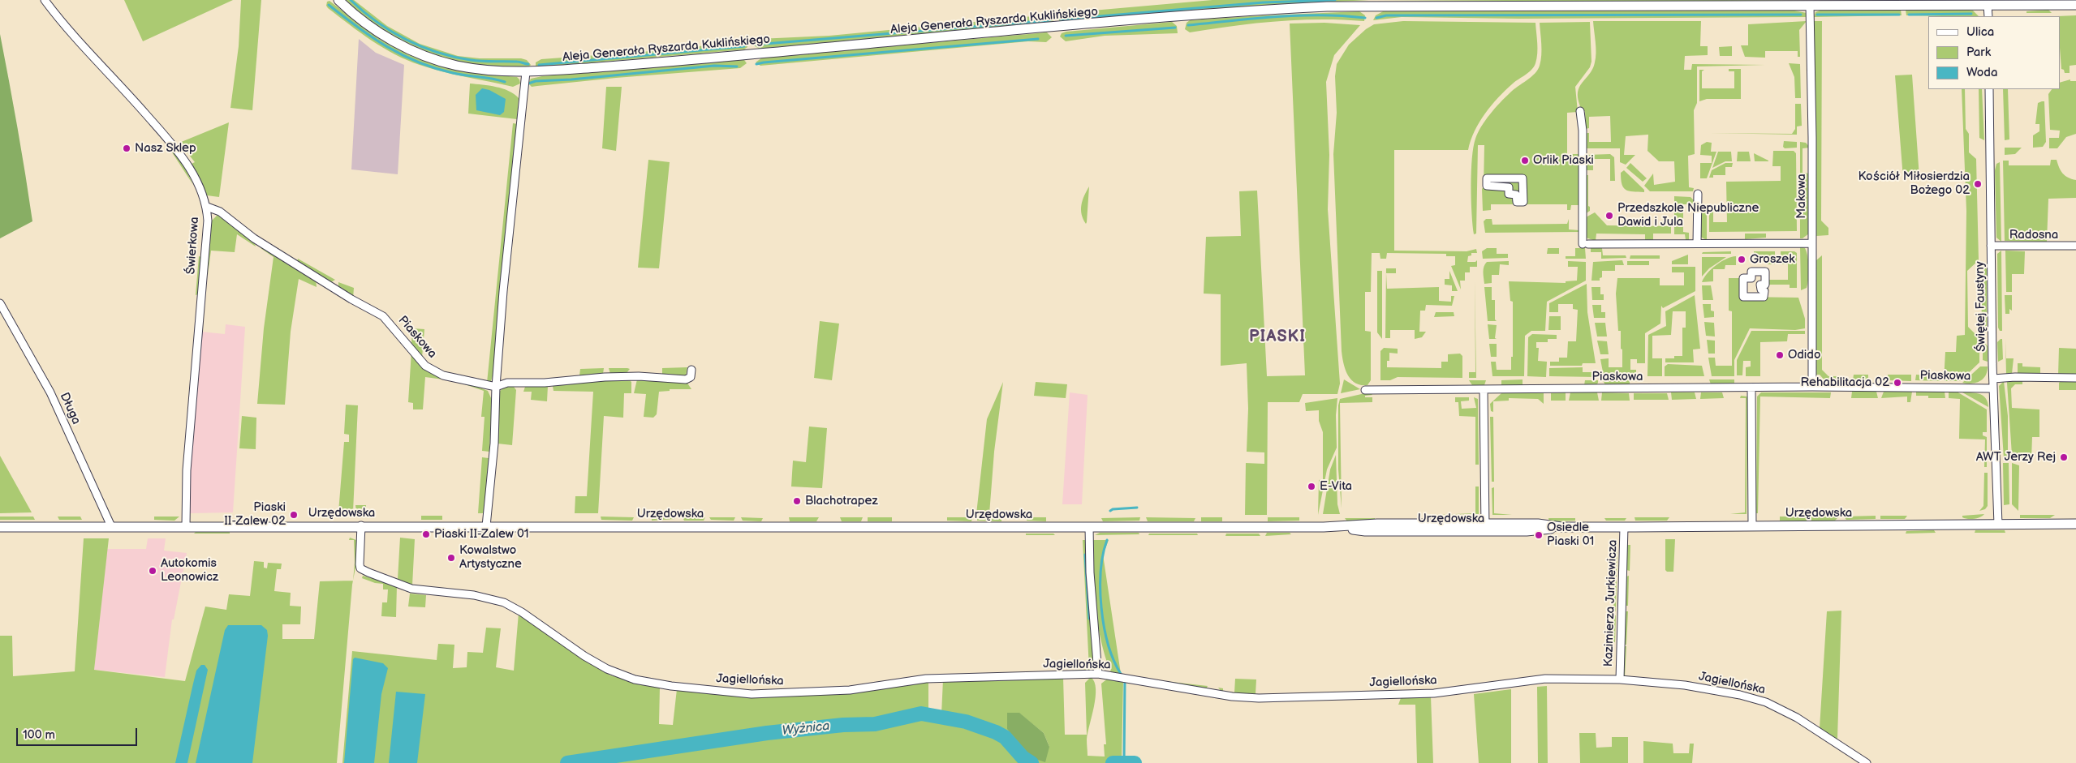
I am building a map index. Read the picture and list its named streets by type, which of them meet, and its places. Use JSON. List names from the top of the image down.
{
  "streets": {
    "street": [
      "Aleja Generała Ryszarda Kuklińskiego",
      "Makowa",
      "Radosna",
      "Świerkowa",
      "Świętej Faustyny",
      "Piaskowa",
      "Długa",
      "Urzędowska",
      "Kazimierza Jurkiewicza",
      "Jagiellońska"
    ]
  },
  "crossings": [
    ["Aleja Generała Ryszarda Kuklińskiego", "Makowa"],
    ["Makowa", "Piaskowa"],
    ["Radosna", "Świętej Faustyny"],
    ["Świerkowa", "Piaskowa"],
    ["Świerkowa", "Urzędowska"],
    ["Świętej Faustyny", "Piaskowa"],
    ["Świętej Faustyny", "Urzędowska"],
    ["Długa", "Urzędowska"],
    ["Urzędowska", "Kazimierza Jurkiewicza"],
    ["Urzędowska", "Jagiellońska"],
    ["Kazimierza Jurkiewicza", "Jagiellońska"]
  ],
  "districts": ["PIASKI"],
  "water": ["Wyżnica"],
  "places": [
    "Nasz Sklep",
    "Orlik Piaski",
    "Kościół Miłosierdzia Bożego 02",
    "Przedszkole Niepubliczne Dawid i Jula",
    "Groszek",
    "Odido",
    "Rehabilitacja 02",
    "AWT Jerzy Rej",
    "E-Vita",
    "Blachotrapez",
    "Piaski II-Zalew 02",
    "Piaski II-Zalew 01",
    "Osiedle Piaski 01",
    "Kowalstwo Artystyczne",
    "Autokomis Leonowicz"
  ],
  "legend": ["Ulica", "Park", "Woda"],
  "scale_bar": "100 m"
}
